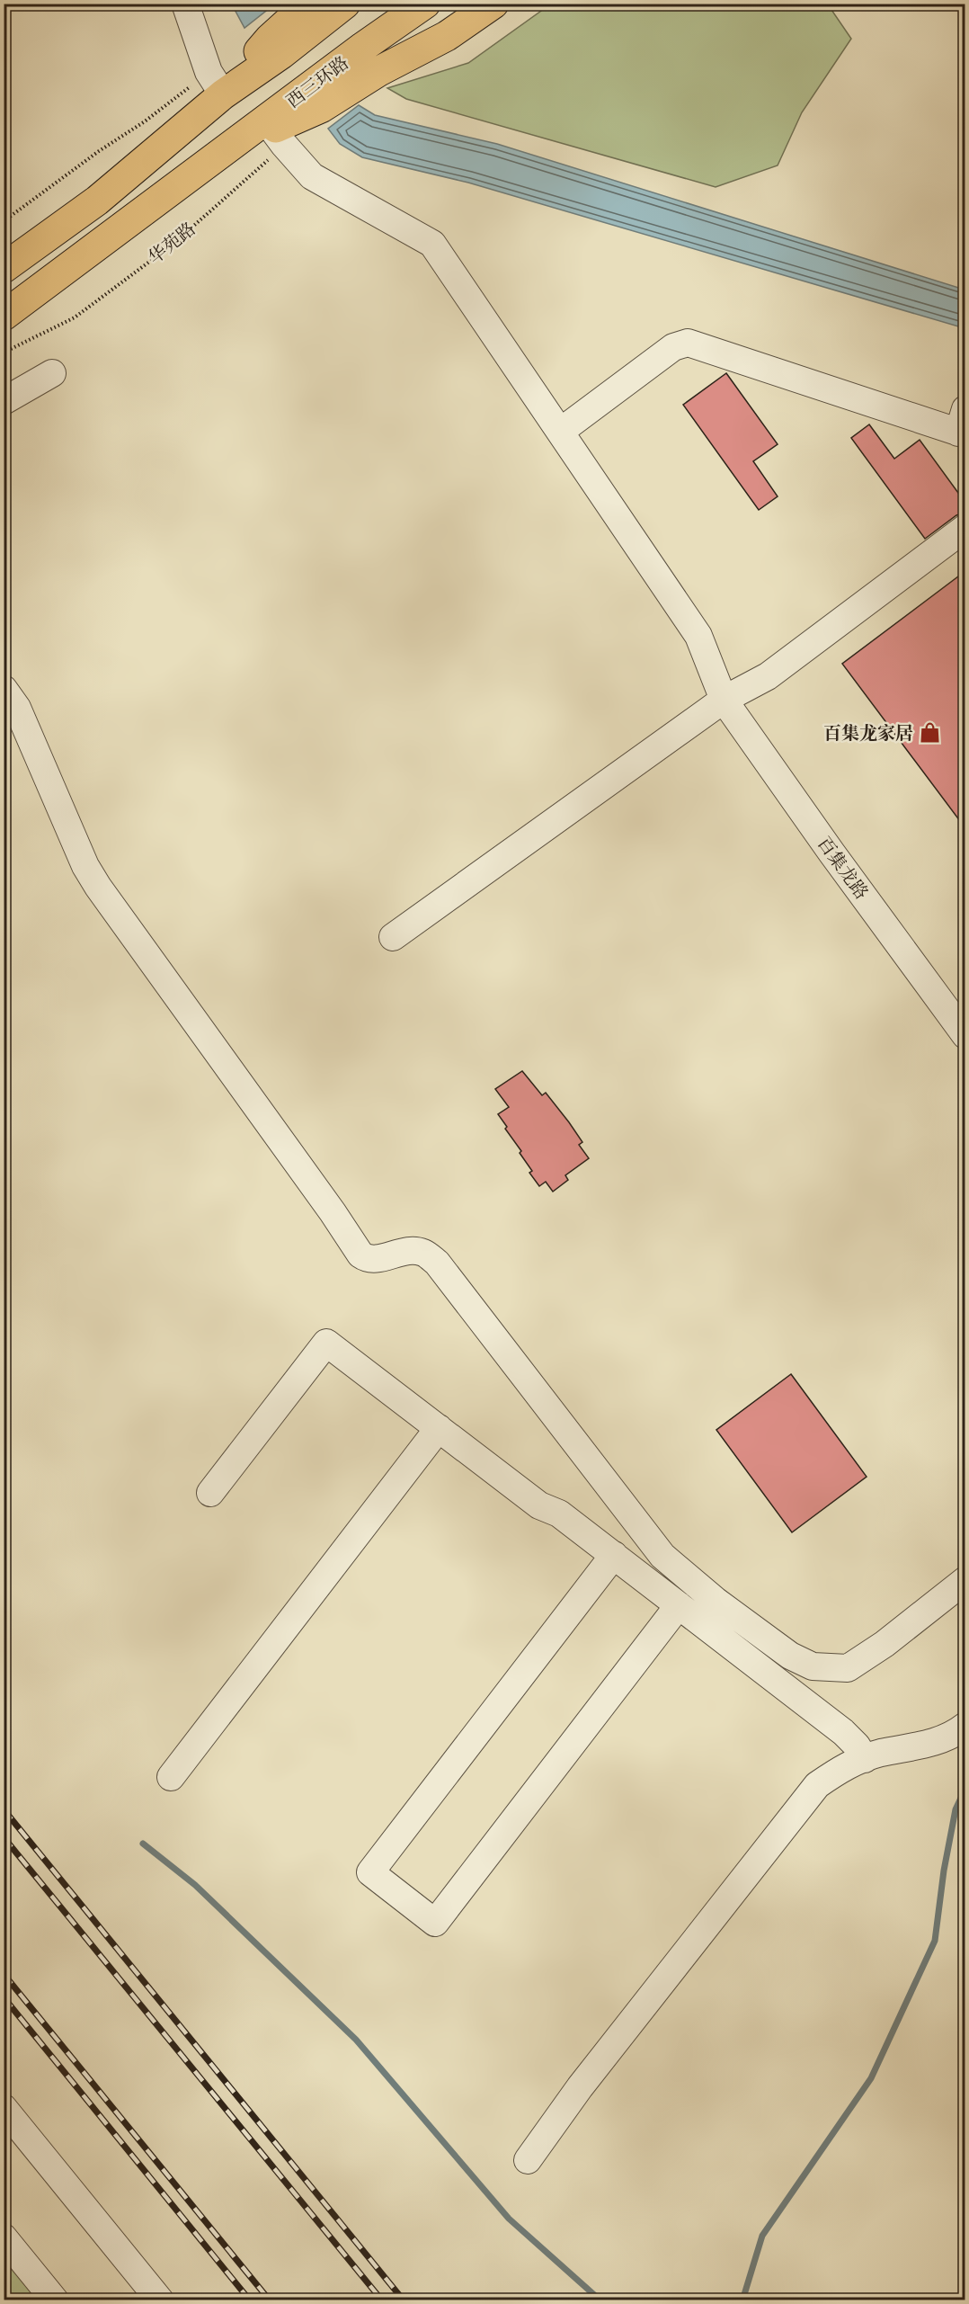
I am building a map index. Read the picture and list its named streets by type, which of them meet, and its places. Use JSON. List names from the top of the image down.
{
  "streets": {
    "main road": ["西三环路"],
    "street": ["百集龙路"],
    "path": ["华苑路"]
  },
  "crossings": [
    ["西三环路", "华苑路"],
    ["西三环路", "百集龙路"],
    ["华苑路", "百集龙路"]
  ],
  "places": {
    "shop": ["百集龙家居"]
  }
}
